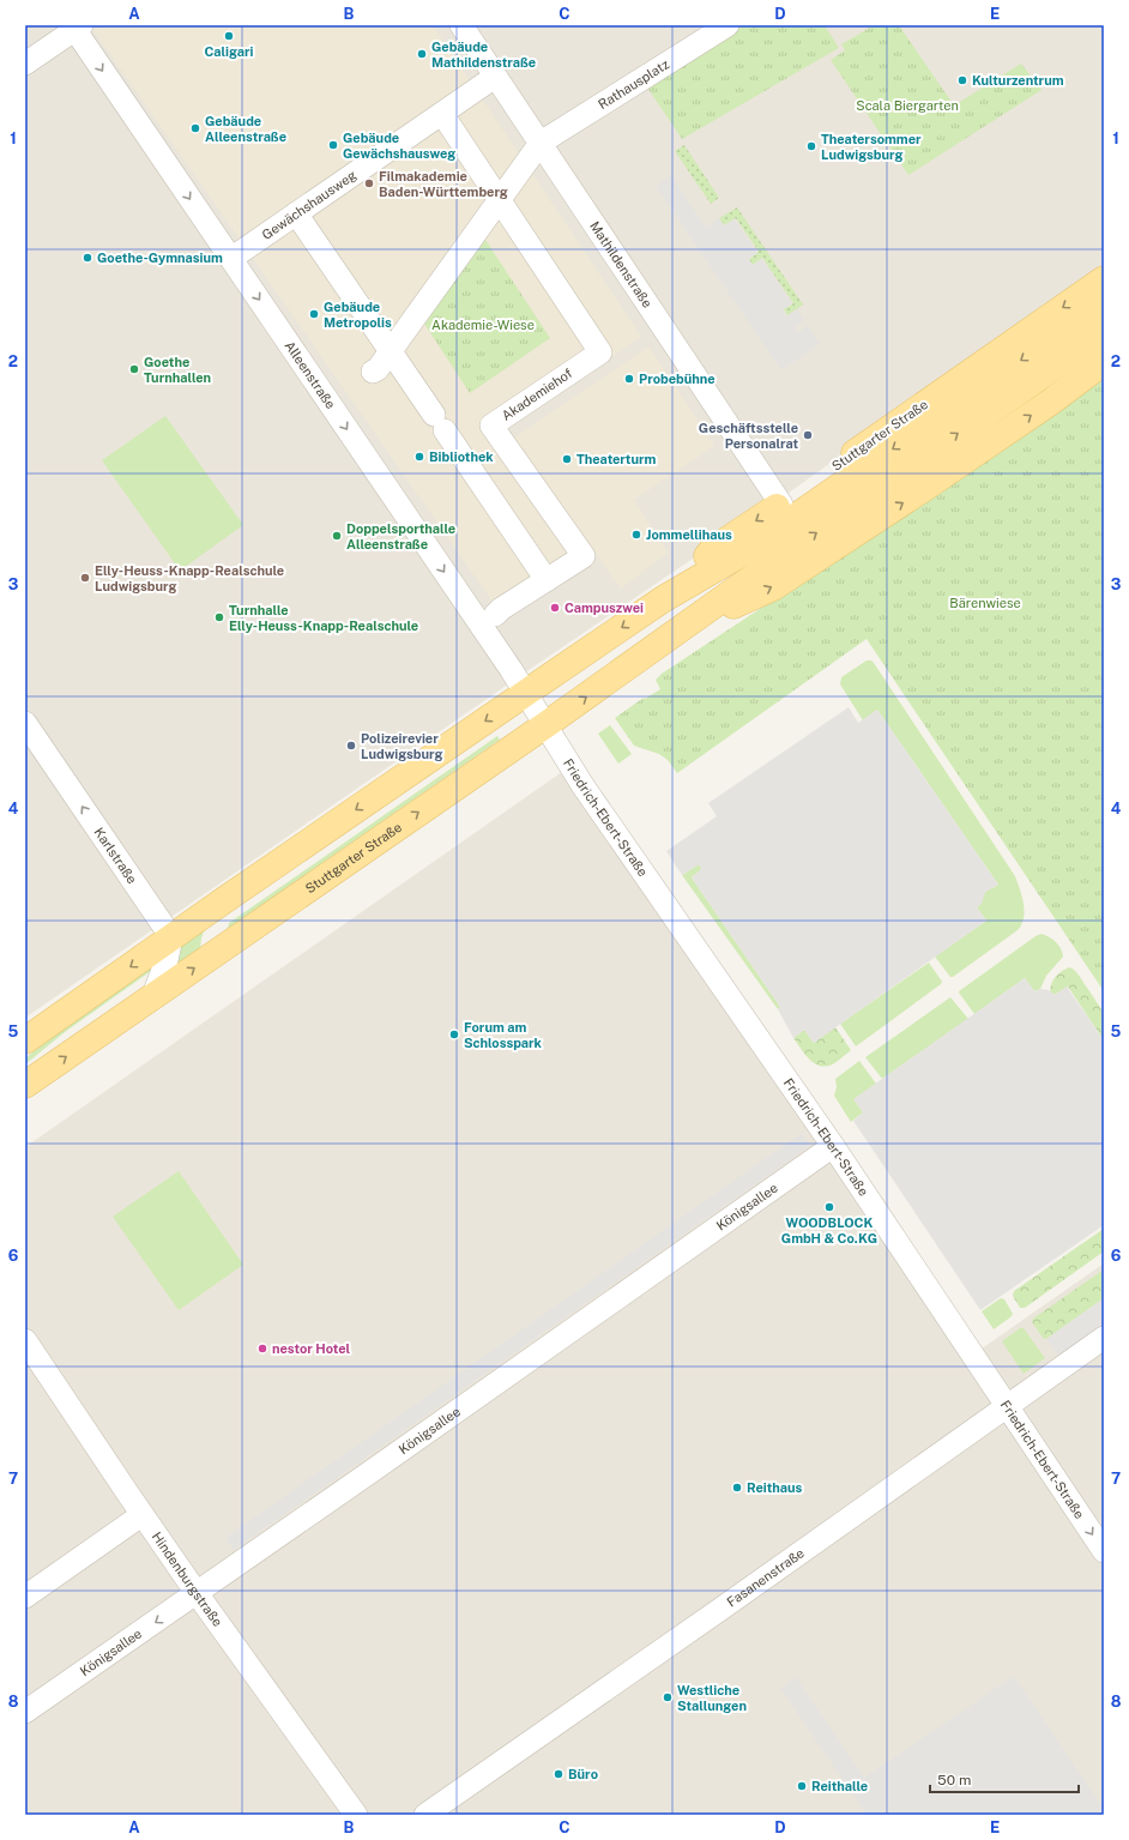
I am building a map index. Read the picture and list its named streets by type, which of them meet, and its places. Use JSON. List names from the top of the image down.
{
  "streets": {
    "main road": ["Stuttgarter Straße"],
    "street": [
      "Rathausplatz",
      "Gewächshausweg",
      "Mathildenstraße",
      "Alleenstraße",
      "Akademiehof",
      "Friedrich-Ebert-Straße",
      "Karlstraße",
      "Königsallee",
      "Fasanenstraße",
      "Hindenburgstraße"
    ]
  },
  "crossings": [
    ["Rathausplatz", "Mathildenstraße"],
    ["Gewächshausweg", "Mathildenstraße"],
    ["Gewächshausweg", "Akademiehof"],
    ["Mathildenstraße", "Stuttgarter Straße"],
    ["Alleenstraße", "Stuttgarter Straße"],
    ["Alleenstraße", "Friedrich-Ebert-Straße"],
    ["Stuttgarter Straße", "Friedrich-Ebert-Straße"],
    ["Stuttgarter Straße", "Karlstraße"],
    ["Friedrich-Ebert-Straße", "Königsallee"],
    ["Friedrich-Ebert-Straße", "Fasanenstraße"],
    ["Königsallee", "Hindenburgstraße"]
  ],
  "one_way": ["Karlstraße"],
  "parks": ["Scala Biergarten", "Akademie-Wiese", "Bärenwiese"],
  "places": [
    "Caligari",
    "Gebäude Mathildenstraße",
    "Kulturzentrum",
    "Gebäude Alleenstraße",
    "Gebäude Gewächshausweg",
    "Theatersommer Ludwigsburg",
    "Filmakademie Baden-Württemberg",
    "Goethe-Gymnasium",
    "Gebäude Metropolis",
    "Goethe Turnhallen",
    "Probebühne",
    "Geschäftsstelle Personalrat",
    "Bibliothek",
    "Theaterturm",
    "Jommellihaus",
    "Doppelsporthalle Alleenstraße",
    "Elly-Heuss-Knapp-Realschule Ludwigsburg",
    "Campuszwei",
    "Turnhalle Elly-Heuss-Knapp-Realschule",
    "Polizeirevier Ludwigsburg",
    "Forum am Schlosspark",
    "WOODBLOCK GmbH & Co.KG",
    "nestor Hotel",
    "Reithaus",
    "Westliche Stallungen",
    "Büro",
    "Reithalle"
  ],
  "scale_bar": "50 m",
  "grid": {
    "columns": [
      "A",
      "B",
      "C",
      "D",
      "E"
    ],
    "rows": [
      "1",
      "2",
      "3",
      "4",
      "5",
      "6",
      "7",
      "8"
    ]
  }
}
